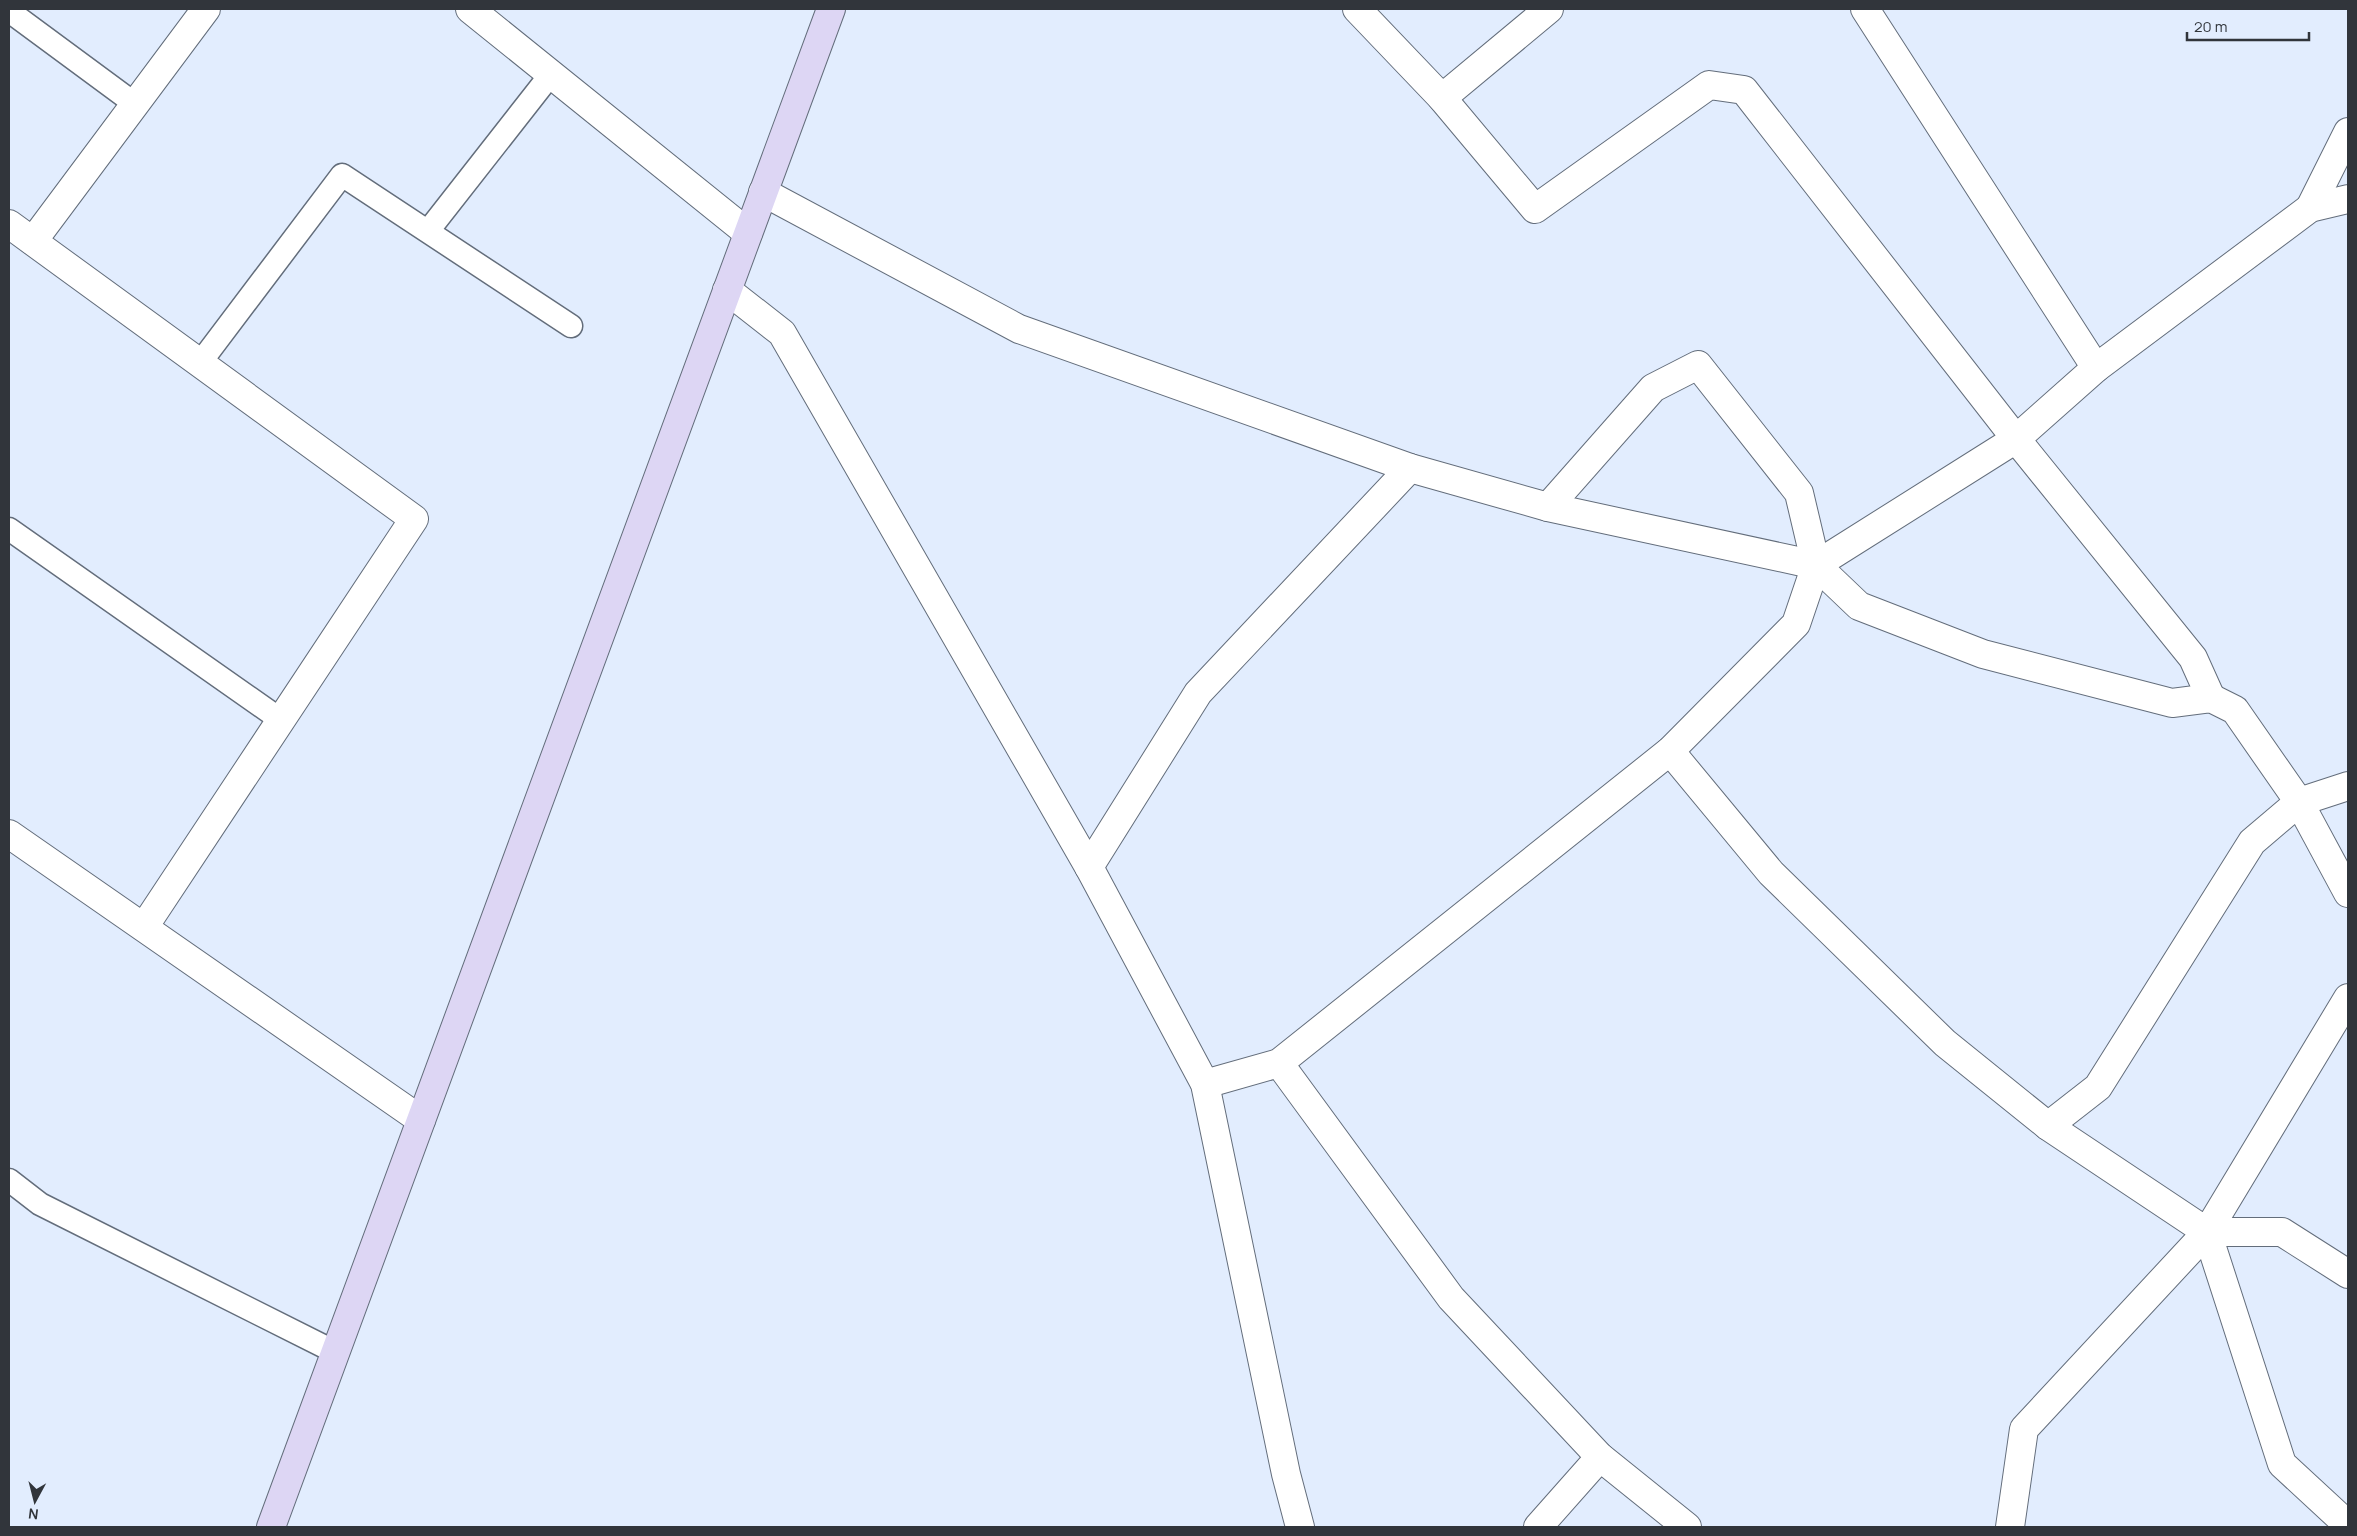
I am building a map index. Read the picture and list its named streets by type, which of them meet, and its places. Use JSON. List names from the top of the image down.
{
  "scale_bar": "20 m",
  "north": "bottom"
}
